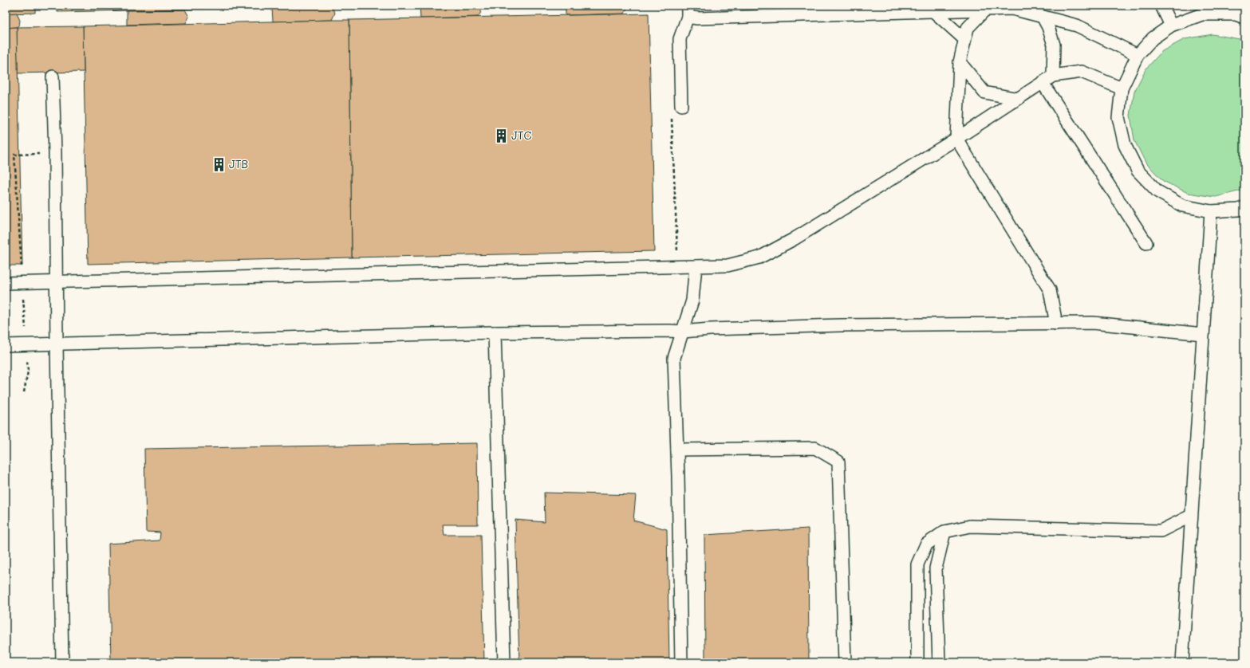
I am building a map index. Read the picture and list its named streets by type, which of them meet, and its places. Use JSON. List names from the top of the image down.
{
  "places": {
    "building": ["JTC", "JTB"]
  }
}
